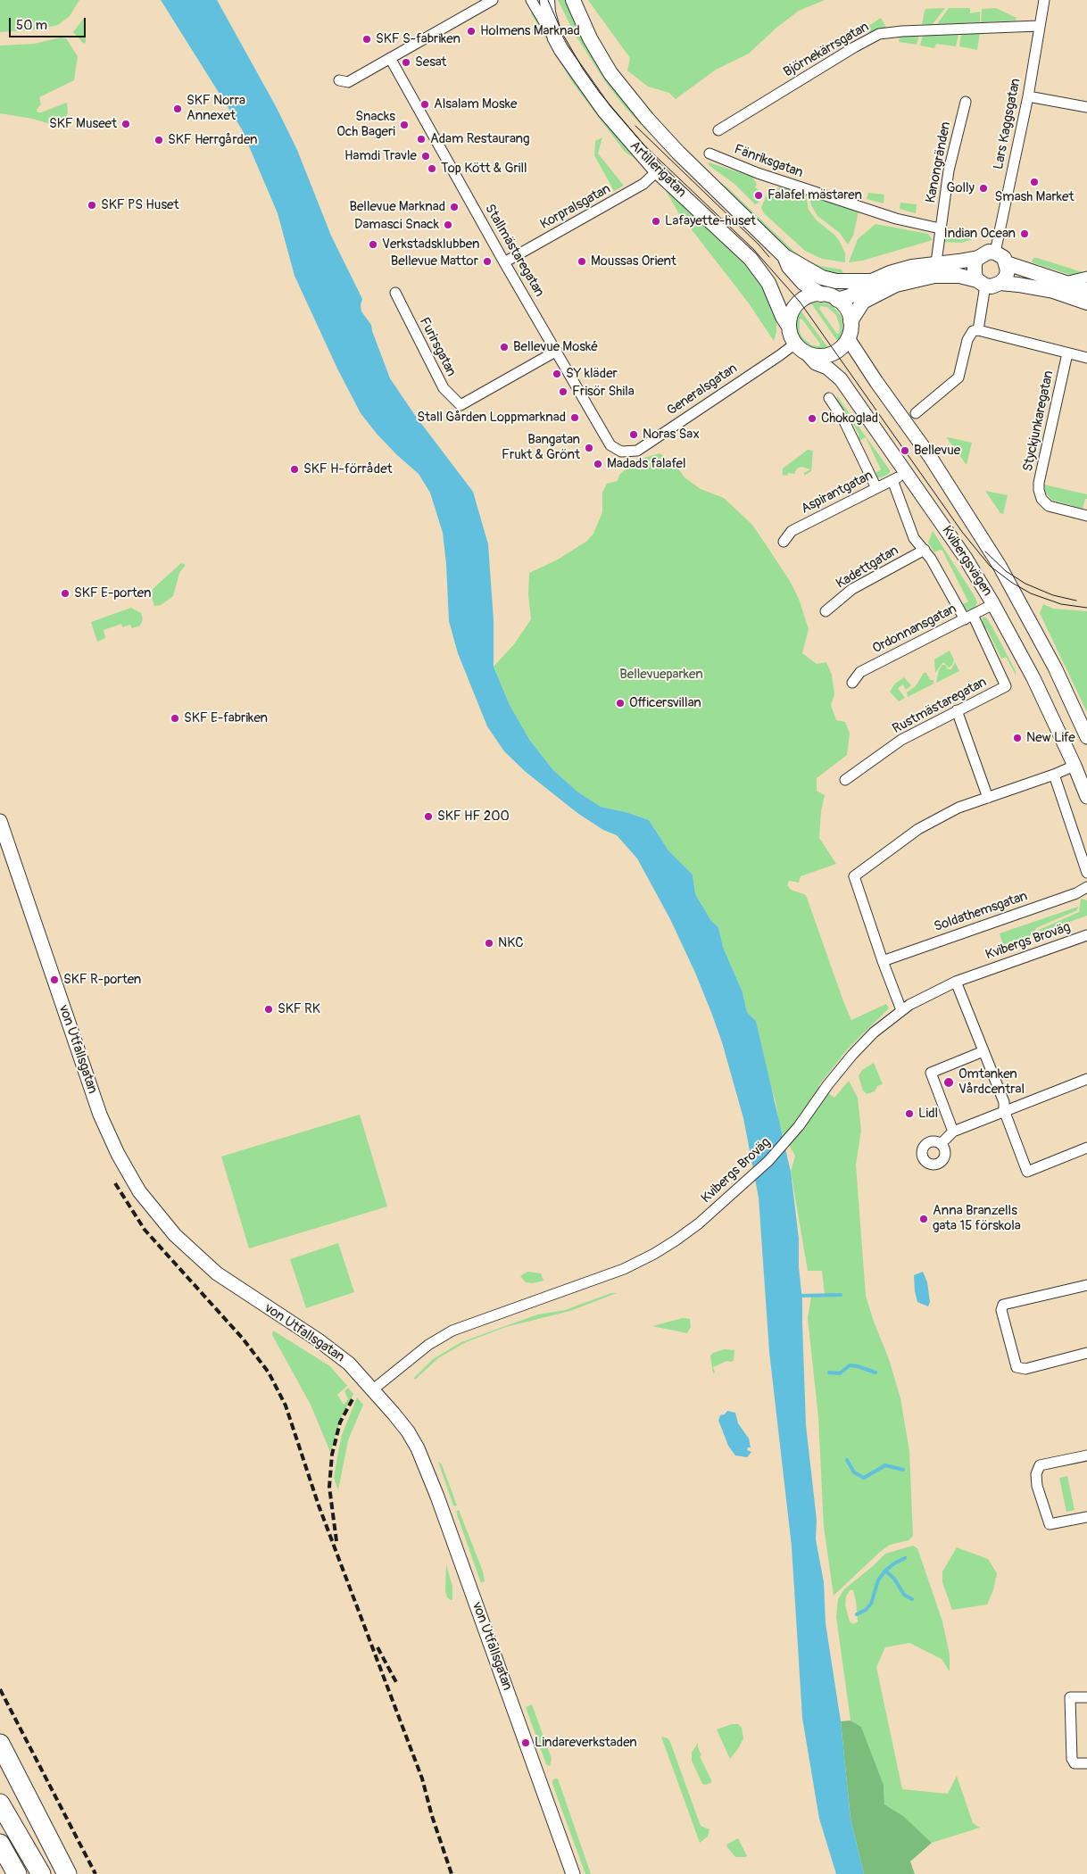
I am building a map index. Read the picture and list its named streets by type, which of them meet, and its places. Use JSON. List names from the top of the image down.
{
  "streets": {
    "main road": ["Artillerigatan"],
    "street": [
      "Björnekärrsgatan",
      "Lars Kaggsgatan",
      "Fänriksgatan",
      "Kanongränden",
      "Korpralsgatan",
      "Stallmästaregatan",
      "Furirsgatan",
      "Generalsgatan",
      "Styckjunkaregatan",
      "Aspirantgatan",
      "Kvibergsvägen",
      "Kadettgatan",
      "Ordonnansgatan",
      "Rustmästaregatan",
      "Soldathemsgatan",
      "Kvibergs Broväg",
      "von Utfallsgatan"
    ]
  },
  "crossings": [
    ["Björnekärrsgatan", "Lars Kaggsgatan"],
    ["Fänriksgatan", "Kanongränden"],
    ["Artillerigatan", "Korpralsgatan"],
    ["Artillerigatan", "Generalsgatan"],
    ["Artillerigatan", "Kvibergsvägen"],
    ["Korpralsgatan", "Stallmästaregatan"],
    ["Stallmästaregatan", "Furirsgatan"],
    ["Stallmästaregatan", "Generalsgatan"],
    ["Generalsgatan", "Kvibergsvägen"],
    ["Aspirantgatan", "Kvibergsvägen"],
    ["Aspirantgatan", "Rustmästaregatan"],
    ["Kvibergsvägen", "Ordonnansgatan"],
    ["Kadettgatan", "Rustmästaregatan"],
    ["Ordonnansgatan", "Rustmästaregatan"],
    ["Kvibergs Broväg", "von Utfallsgatan"]
  ],
  "parks": ["Bellevueparken"],
  "places": [
    "Holmens Marknad",
    "SKF S-fabriken",
    "Sesat",
    "Alsalam Moske",
    "SKF Norra Annexet",
    "SKF Museet",
    "Snacks Och Bageri",
    "Adam Restaurang",
    "SKF Herrgården",
    "Hamdi Travle",
    "Top Kött & Grill",
    "Smash Market",
    "Golly",
    "Falafel mästaren",
    "SKF PS Huset",
    "Bellevue Marknad",
    "Lafayette-huset",
    "Damasci Snack",
    "Indian Ocean",
    "Verkstadsklubben",
    "Bellevue Mattor",
    "Moussas Orient",
    "Bellevue Moské",
    "SY kläder",
    "Frisör Shila",
    "Stall Gården Loppmarknad",
    "Chokoglad",
    "Noras Sax",
    "Bangatan Frukt & Grönt",
    "Bellevue",
    "Madads falafel",
    "SKF H-förrådet",
    "SKF E-porten",
    "Officersvillan",
    "SKF E-fabriken",
    "New Life",
    "SKF HF 200",
    "NKC",
    "SKF R-porten",
    "SKF RK",
    "Omtanken Vårdcentral",
    "Lidl",
    "Anna Branzells gata 15 förskola",
    "Lindareverkstaden"
  ],
  "scale_bar": "50 m"
}
